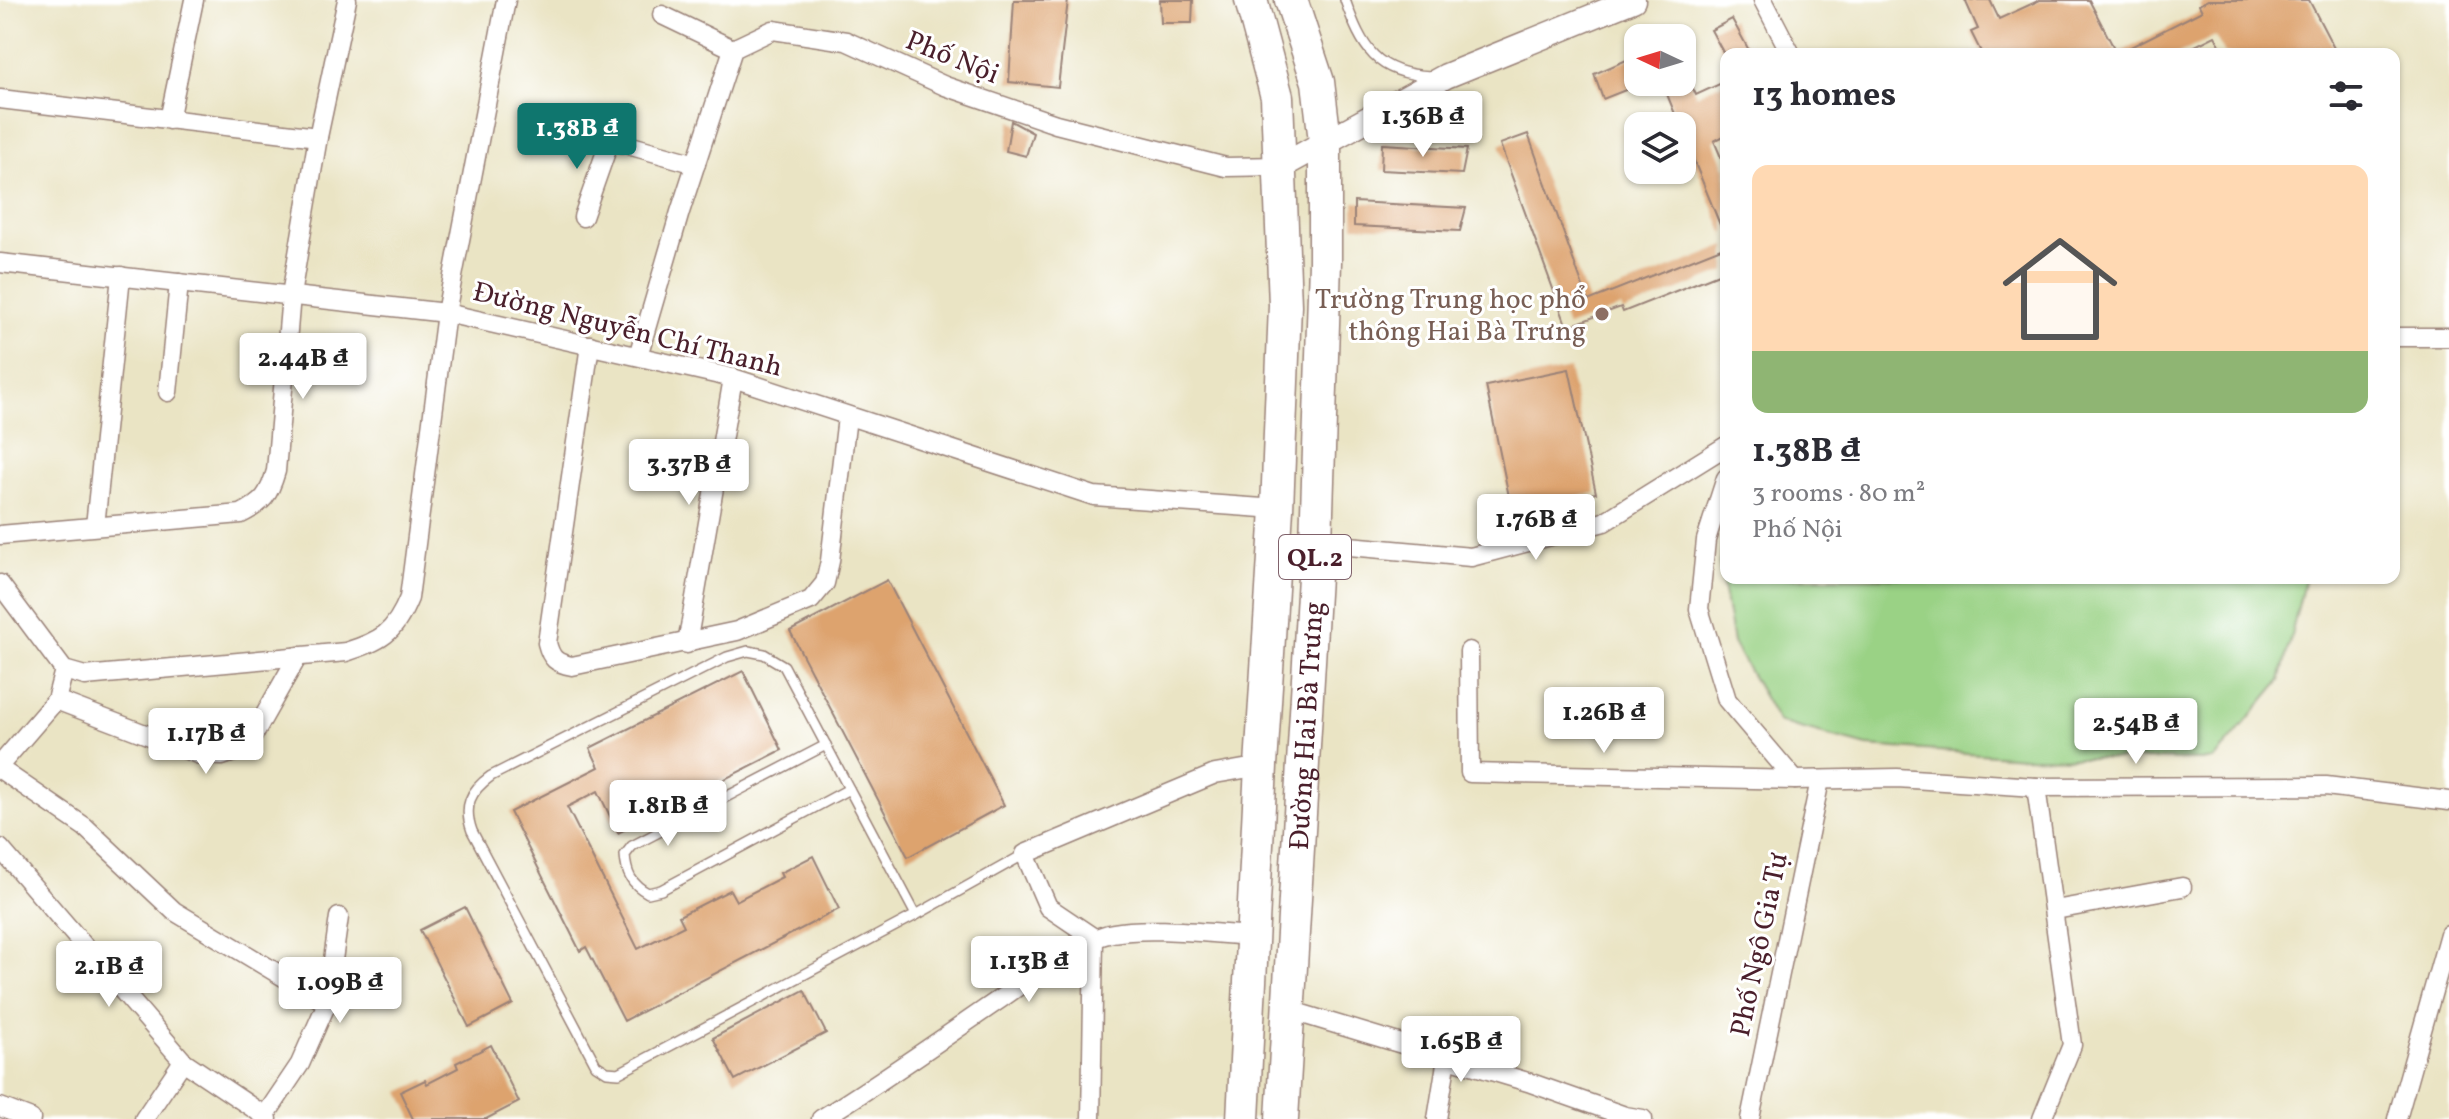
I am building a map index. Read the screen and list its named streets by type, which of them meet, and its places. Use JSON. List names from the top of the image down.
{
  "streets": {
    "highway": ["QL.2", "Đường Hai Bà Trưng"],
    "street": ["Phố Nội", "Đường Nguyễn Chí Thanh", "Phố Ngô Gia Tự"]
  },
  "crossings": [
    ["Phố Nội", "Đường Hai Bà Trưng"],
    ["Đường Nguyễn Chí Thanh", "Đường Hai Bà Trưng"]
  ],
  "places": ["Trường Trung học phổ thông Hai Bà Trưng"],
  "north": "left",
  "page": {
    "heading": "13 homes",
    "price": [
      "1.36B ₫",
      "1.38B ₫",
      "2.44B ₫",
      "3.37B ₫",
      "1.76B ₫",
      "1.26B ₫",
      "2.54B ₫",
      "1.17B ₫",
      "1.81B ₫",
      "1.13B ₫",
      "2.1B ₫",
      "1.09B ₫",
      "1.65B ₫"
    ],
    "list": [
      {
        "name": "1.38B ₫",
        "note": "3 rooms · 80 m² · Phố Nội"
      }
    ]
  }
}
